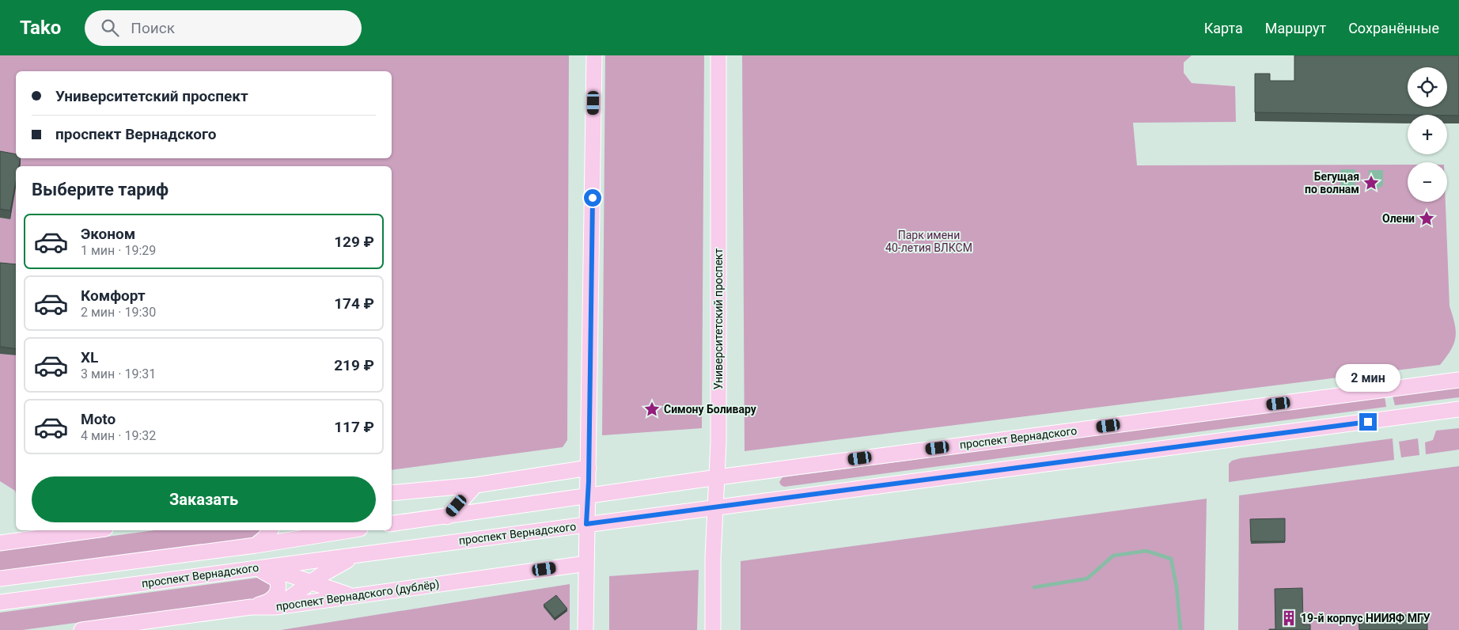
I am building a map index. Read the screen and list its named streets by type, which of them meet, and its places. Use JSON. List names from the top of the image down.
{
  "streets": {
    "main road": ["Университетский проспект", "проспект Вернадского", "проспект Вернадского (дублёр)"]
  },
  "crossings": [
    ["Университетский проспект", "проспект Вернадского"]
  ],
  "parks": ["Парк имени 40-летия ВЛКСМ"],
  "places": {
    "place": ["Бегущая по волнам", "Олени", "Симону Боливару"],
    "building": ["19-й корпус НИИЯФ МГУ"]
  },
  "page": {
    "header": "Tako",
    "search": "Поиск",
    "nav": ["Карта", "Маршрут", "Сохранённые"],
    "map_buttons": ["+", "−"],
    "banner": ["Университетский проспект", "проспект Вернадского"],
    "heading": "Выберите тариф",
    "list": [
      {
        "name": "Эконом",
        "note": "1 мин · 19:29",
        "value": "129 ₽"
      },
      {
        "name": "Комфорт",
        "note": "2 мин · 19:30",
        "value": "174 ₽"
      },
      {
        "name": "XL",
        "note": "3 мин · 19:31",
        "value": "219 ₽"
      },
      {
        "name": "Moto",
        "note": "4 мин · 19:32",
        "value": "117 ₽"
      }
    ],
    "bubble": "2 мин",
    "buttons": "Заказать"
  }
}
